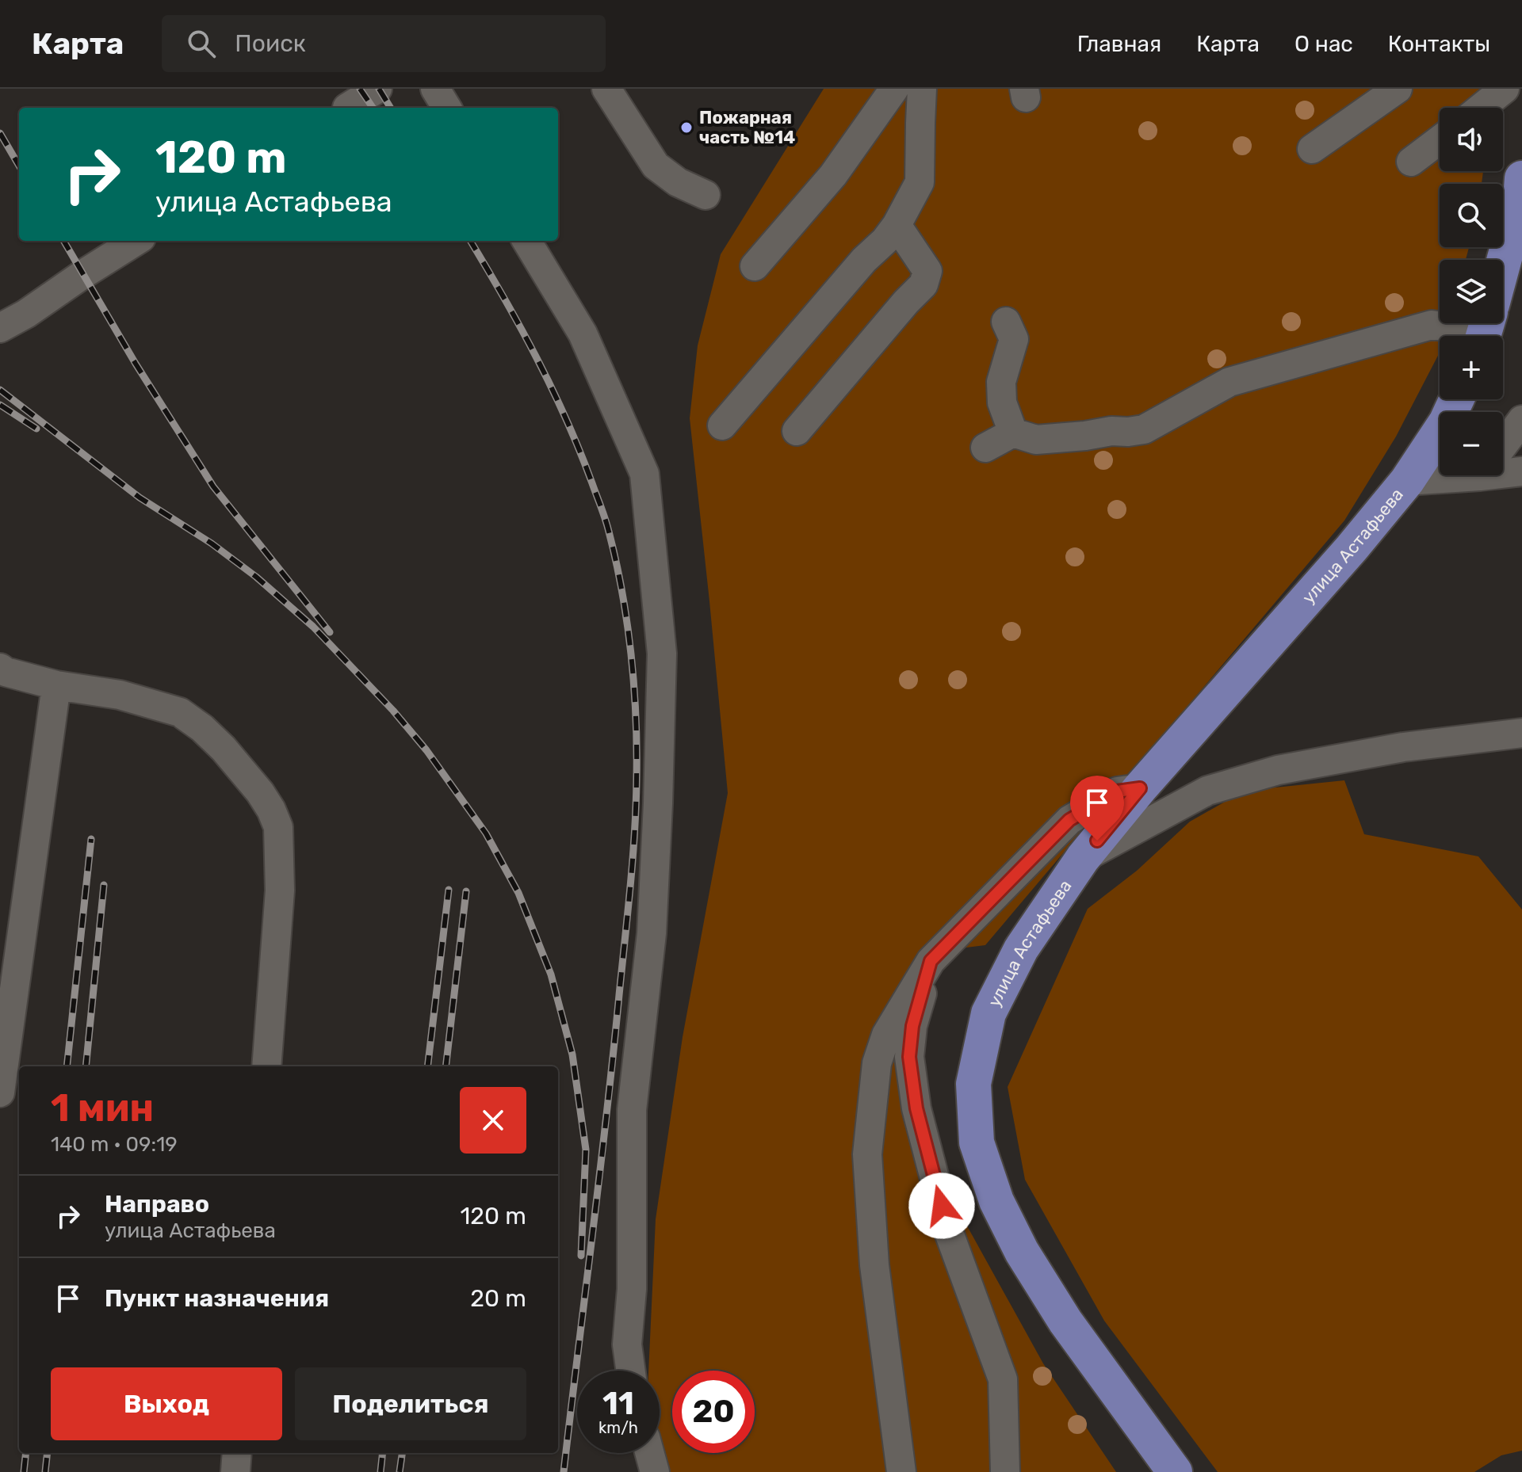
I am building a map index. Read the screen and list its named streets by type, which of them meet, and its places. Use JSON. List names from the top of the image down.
{
  "streets": {
    "main road": ["улица Астафьева"]
  },
  "places": ["Пожарная часть №14"],
  "page": {
    "header": "Карта",
    "search": "Поиск",
    "nav": [
      "Главная",
      "Карта",
      "О нас",
      "Контакты"
    ],
    "map_buttons": ["+", "−"],
    "turn": ["120 m", "улица Астафьева"],
    "heading": ["1 мин", "140 m · 09:19"],
    "list": [
      {
        "name": "Направо",
        "note": "улица Астафьева",
        "value": "120 m"
      },
      {
        "name": "Пункт назначения",
        "value": "20 m"
      }
    ],
    "buttons": ["Выход", "Поделиться"],
    "speed": "11 km/h",
    "limit": "20"
  }
}
